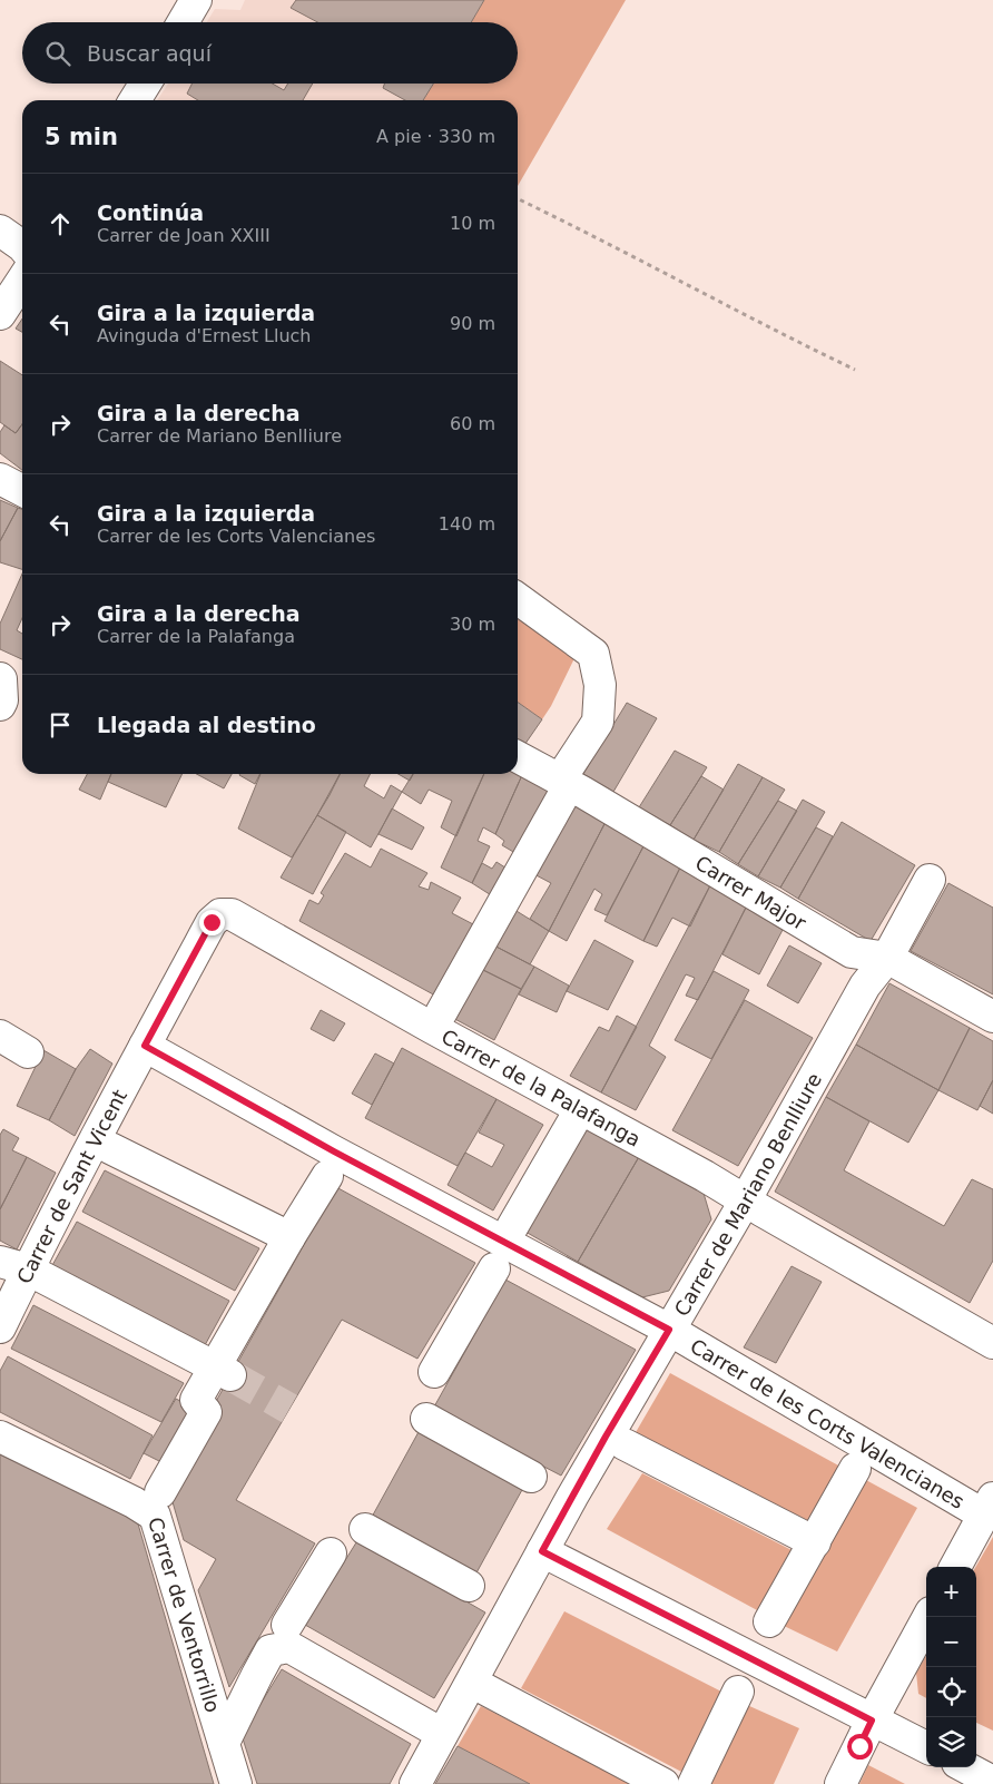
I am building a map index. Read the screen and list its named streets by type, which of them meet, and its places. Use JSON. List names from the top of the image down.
{
  "streets": {
    "street": [
      "Carrer Major",
      "Carrer de la Palafanga",
      "Carrer de Sant Vicent",
      "Carrer de Mariano Benlliure",
      "Carrer de les Corts Valencianes",
      "Carrer de Ventorrillo"
    ]
  },
  "crossings": [
    ["Carrer Major", "Carrer de Mariano Benlliure"],
    ["Carrer de la Palafanga", "Carrer de Sant Vicent"],
    ["Carrer de la Palafanga", "Carrer de Mariano Benlliure"],
    ["Carrer de la Palafanga", "Carrer de les Corts Valencianes"],
    ["Carrer de Sant Vicent", "Carrer de les Corts Valencianes"],
    ["Carrer de Mariano Benlliure", "Carrer de les Corts Valencianes"]
  ],
  "page": {
    "search": "Buscar aquí",
    "heading": ["5 min", "A pie · 330 m"],
    "list": [
      ["Continúa", "Carrer de Joan XXIII", "10 m"],
      ["Gira a la izquierda", "Avinguda d'Ernest Lluch", "90 m"],
      ["Gira a la derecha", "Carrer de Mariano Benlliure", "60 m"],
      ["Gira a la izquierda", "Carrer de les Corts Valencianes", "140 m"],
      ["Gira a la derecha", "Carrer de la Palafanga", "30 m"],
      "Llegada al destino"
    ],
    "map_buttons": ["+", "−"]
  }
}
